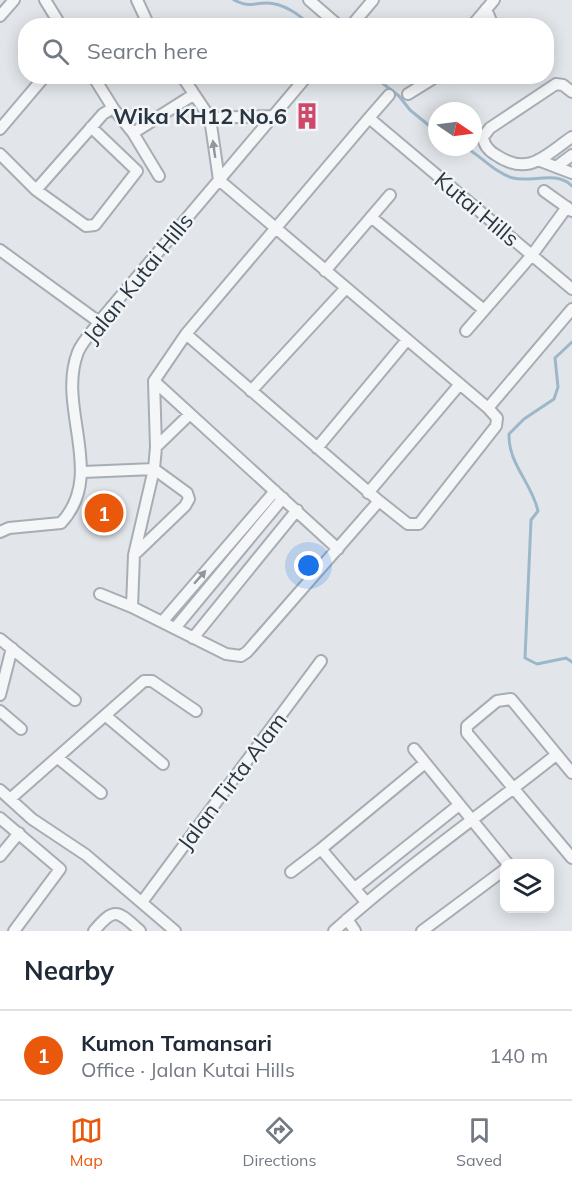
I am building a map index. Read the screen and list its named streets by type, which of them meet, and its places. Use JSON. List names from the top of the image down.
{
  "streets": {
    "street": ["Kutai Hills", "Jalan Kutai Hills", "Jalan Tirta Alam"]
  },
  "places": {
    "building": ["Wika KH12 No.6"]
  },
  "north": "right",
  "page": {
    "search": "Search here",
    "pins": "1",
    "heading": "Nearby",
    "list": [
      {
        "mark": "1",
        "name": "Kumon Tamansari",
        "note": "Office · Jalan Kutai Hills",
        "value": "140 m"
      }
    ],
    "nav": ["Map", "Directions", "Saved"]
  }
}
